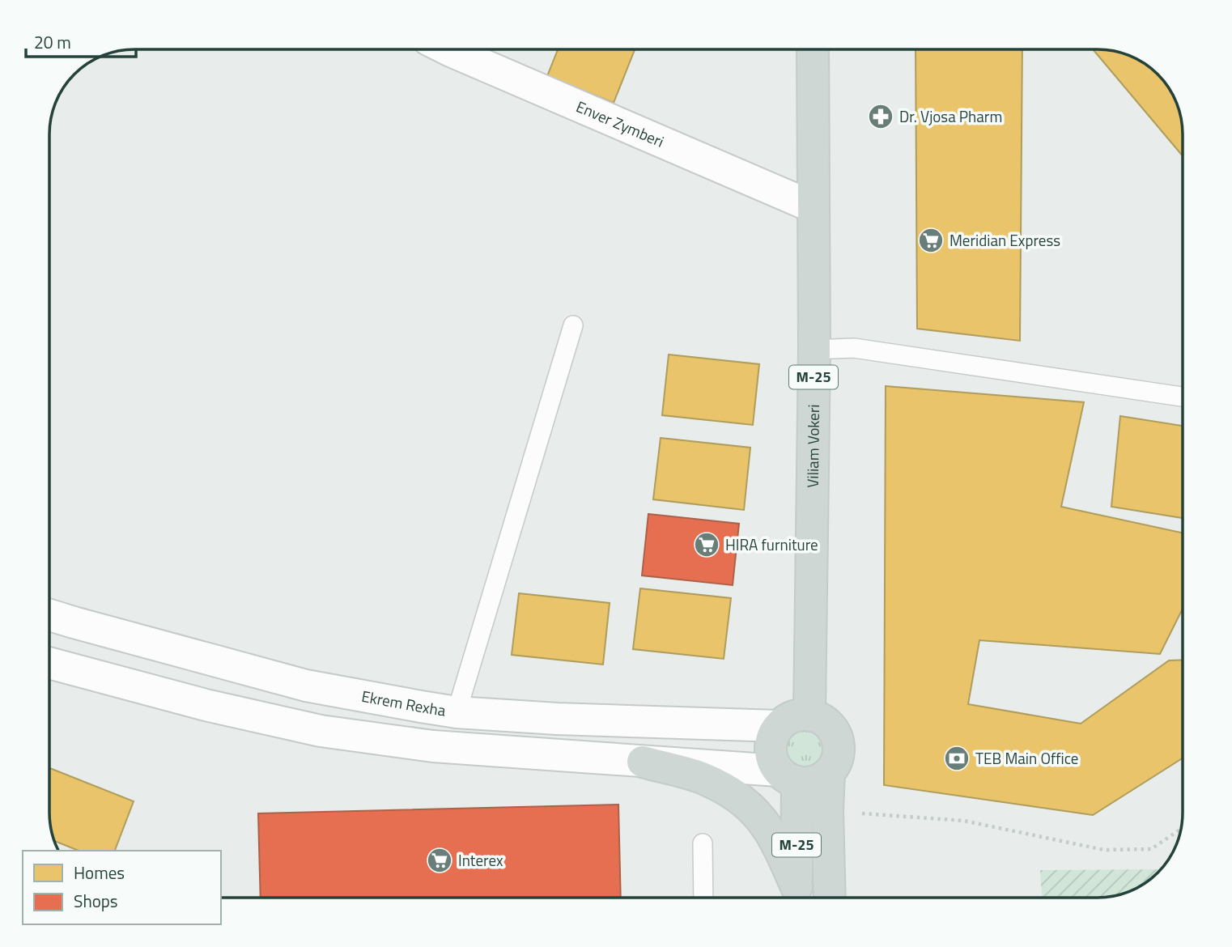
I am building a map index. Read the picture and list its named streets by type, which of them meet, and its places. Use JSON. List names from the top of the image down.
{
  "streets": {
    "main road": ["M-25", "Viliam Vokeri"],
    "street": ["Enver Zymberi", "Ekrem Rexha"]
  },
  "crossings": [
    ["Enver Zymberi", "Viliam Vokeri"],
    ["M-25", "Viliam Vokeri"],
    ["M-25", "Ekrem Rexha"],
    ["Viliam Vokeri", "Ekrem Rexha"]
  ],
  "places": {
    "pharmacy": ["Dr. Vjosa Pharm"],
    "supermarket": ["Meridian Express", "HIRA furniture", "Interex"],
    "bank": ["TEB Main Office"]
  },
  "legend": ["Homes", "Shops"],
  "scale_bar": "20 m"
}
